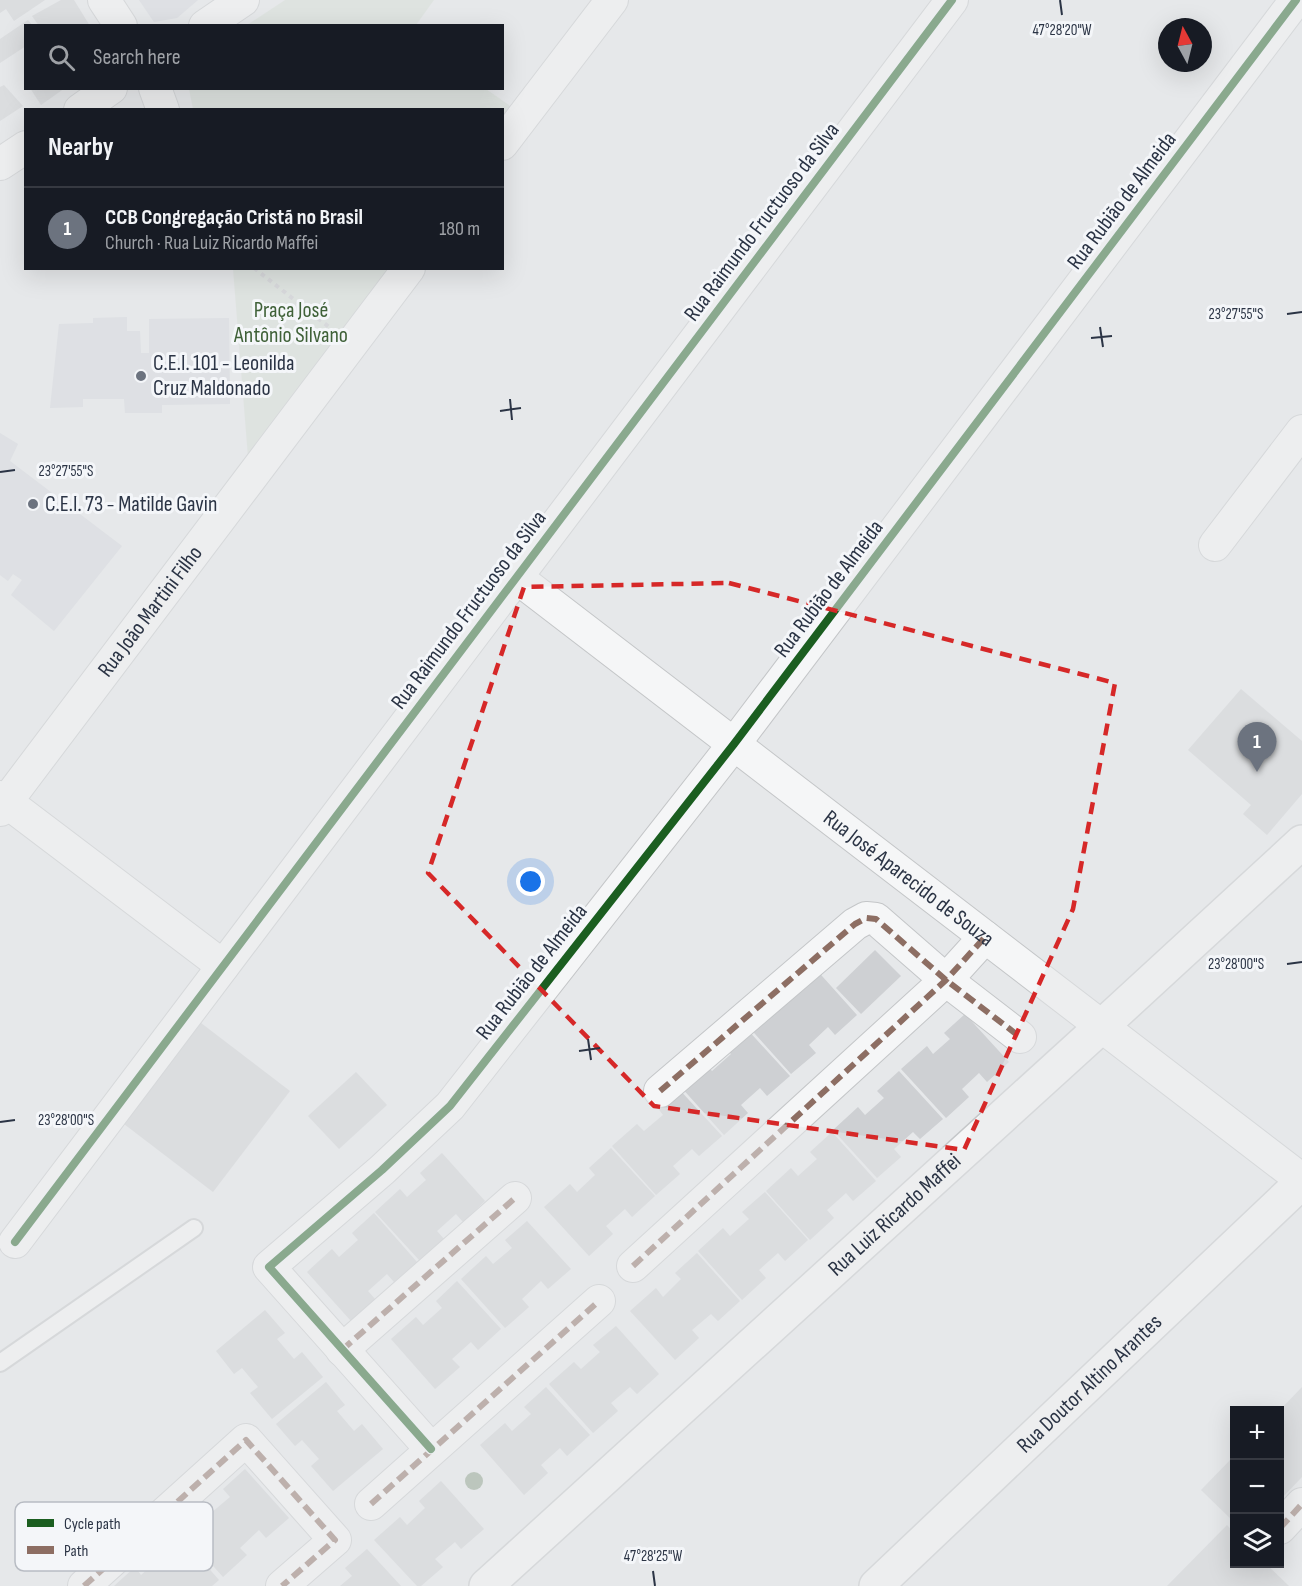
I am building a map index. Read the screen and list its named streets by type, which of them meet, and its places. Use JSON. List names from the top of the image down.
{
  "streets": {
    "street": [
      "Rua Rubião de Almeida",
      "Rua Raimundo Fructuoso da Silva",
      "Rua João Martini Filho",
      "Rua José Aparecido de Souza",
      "Rua Luiz Ricardo Maffei",
      "Rua Doutor Altino Arantes"
    ]
  },
  "crossings": [
    ["Rua Rubião de Almeida", "Rua José Aparecido de Souza"],
    ["Rua Raimundo Fructuoso da Silva", "Rua José Aparecido de Souza"],
    ["Rua José Aparecido de Souza", "Rua Luiz Ricardo Maffei"],
    ["Rua José Aparecido de Souza", "Rua Doutor Altino Arantes"]
  ],
  "parks": ["Praça José Antônio Silvano"],
  "places": ["C.E.I. 101 - Leonilda Cruz Maldonado", "C.E.I. 73 - Matilde Gavin"],
  "legend": ["Cycle path", "Path"],
  "north": "top",
  "page": {
    "search": "Search here",
    "heading": "Nearby",
    "list": [
      {
        "mark": "1",
        "name": "CCB Congregação Cristã no Brasil",
        "note": "Church · Rua Luiz Ricardo Maffei",
        "value": "180 m"
      }
    ],
    "pins": "1",
    "map_buttons": ["+", "−"]
  },
  "coordinates": [
    "47°28'20\"W",
    "23°27'55\"S",
    "23°28'00\"S",
    "47°28'25\"W"
  ]
}
